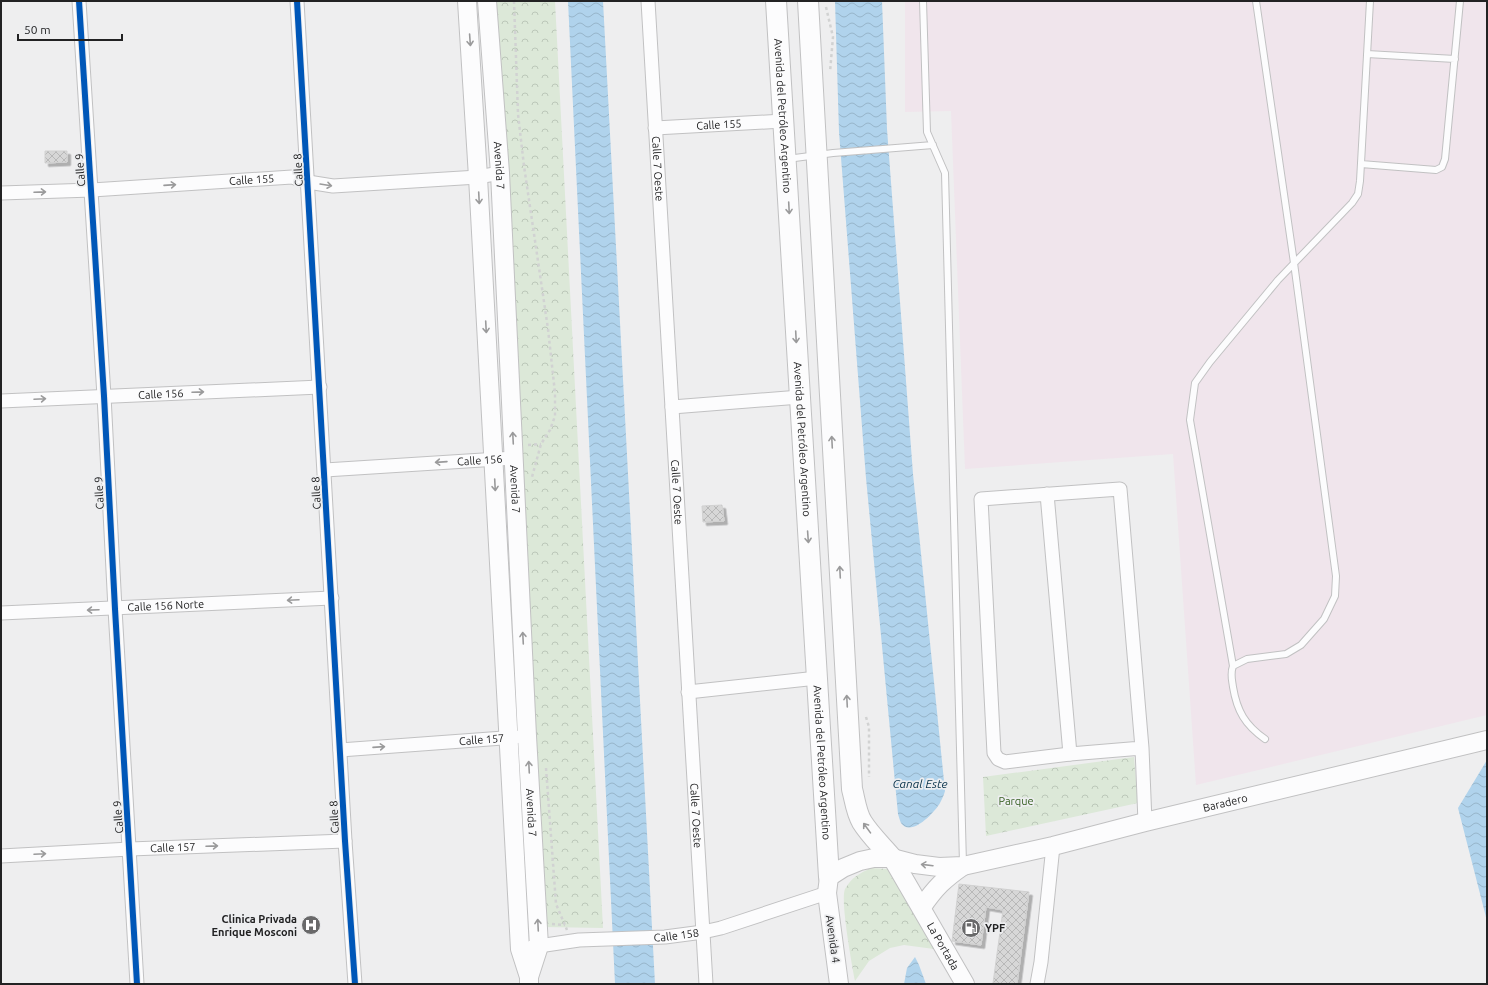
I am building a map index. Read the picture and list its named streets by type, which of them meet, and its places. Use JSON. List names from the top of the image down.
{
  "streets": {
    "main road": [
      "Avenida del Petróleo Argentino",
      "Avenida 7",
      "Baradero",
      "Avenida 4",
      "La Portada"
    ],
    "street": [
      "Calle 155",
      "Calle 7 Oeste",
      "Calle 9",
      "Calle 8",
      "Calle 156",
      "Calle 156 Norte",
      "Calle 157",
      "Calle 158"
    ]
  },
  "crossings": [
    ["Avenida del Petróleo Argentino", "Calle 155"],
    ["Avenida del Petróleo Argentino", "Baradero"],
    ["Avenida del Petróleo Argentino", "Calle 158"],
    ["Avenida del Petróleo Argentino", "Avenida 4"],
    ["Calle 155", "Avenida 7"],
    ["Calle 155", "Calle 7 Oeste"],
    ["Calle 155", "Calle 9"],
    ["Calle 155", "Calle 8"],
    ["Avenida 7", "Calle 156"],
    ["Avenida 7", "Calle 157"],
    ["Avenida 7", "Calle 158"],
    ["Calle 7 Oeste", "Calle 158"],
    ["Calle 9", "Calle 156"],
    ["Calle 9", "Calle 156 Norte"],
    ["Calle 9", "Calle 157"],
    ["Calle 8", "Calle 156"],
    ["Calle 8", "Calle 156 Norte"],
    ["Calle 8", "Calle 157"],
    ["Baradero", "Calle 158"],
    ["Baradero", "Avenida 4"],
    ["Baradero", "La Portada"],
    ["Calle 158", "Avenida 4"]
  ],
  "one_way": ["Calle 155", "Calle 156 Norte", "Calle 157"],
  "water": ["Canal Este"],
  "parks": ["Parque"],
  "places": {
    "hospital": ["Clinica Privada Enrique Mosconi"],
    "fuel station": ["YPF"]
  },
  "scale_bar": "50 m"
}
